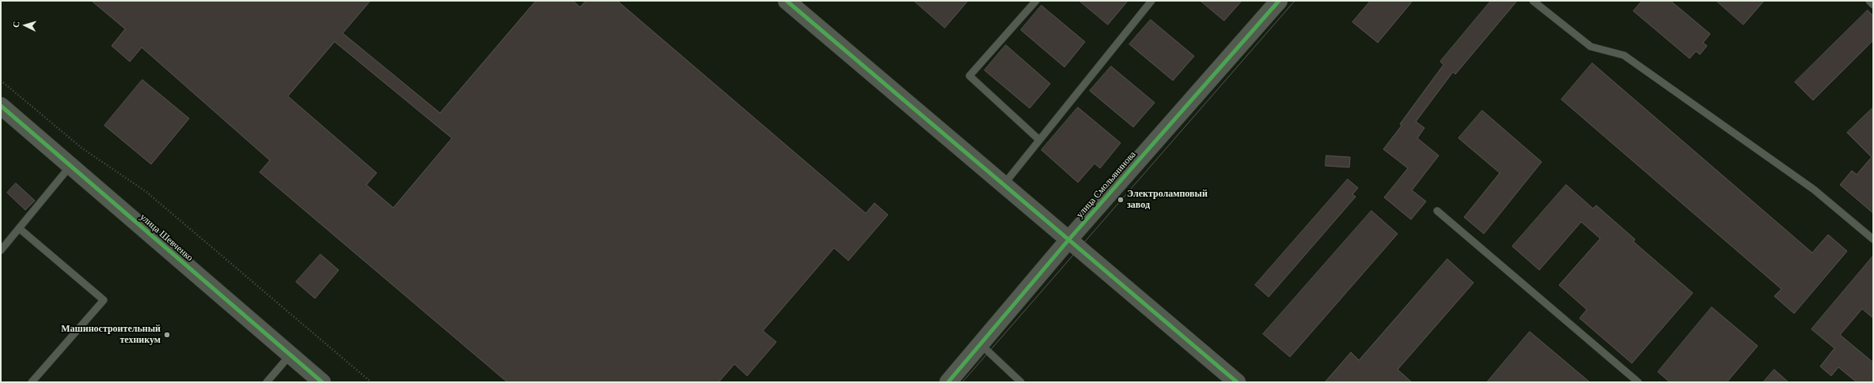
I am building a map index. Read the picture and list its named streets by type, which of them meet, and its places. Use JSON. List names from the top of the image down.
{
  "streets": {
    "street": ["улица Смольянинова", "улица Шевченко"]
  },
  "places": ["Электроламповый завод", "Машиностроительный техникум"],
  "north": "left"
}
